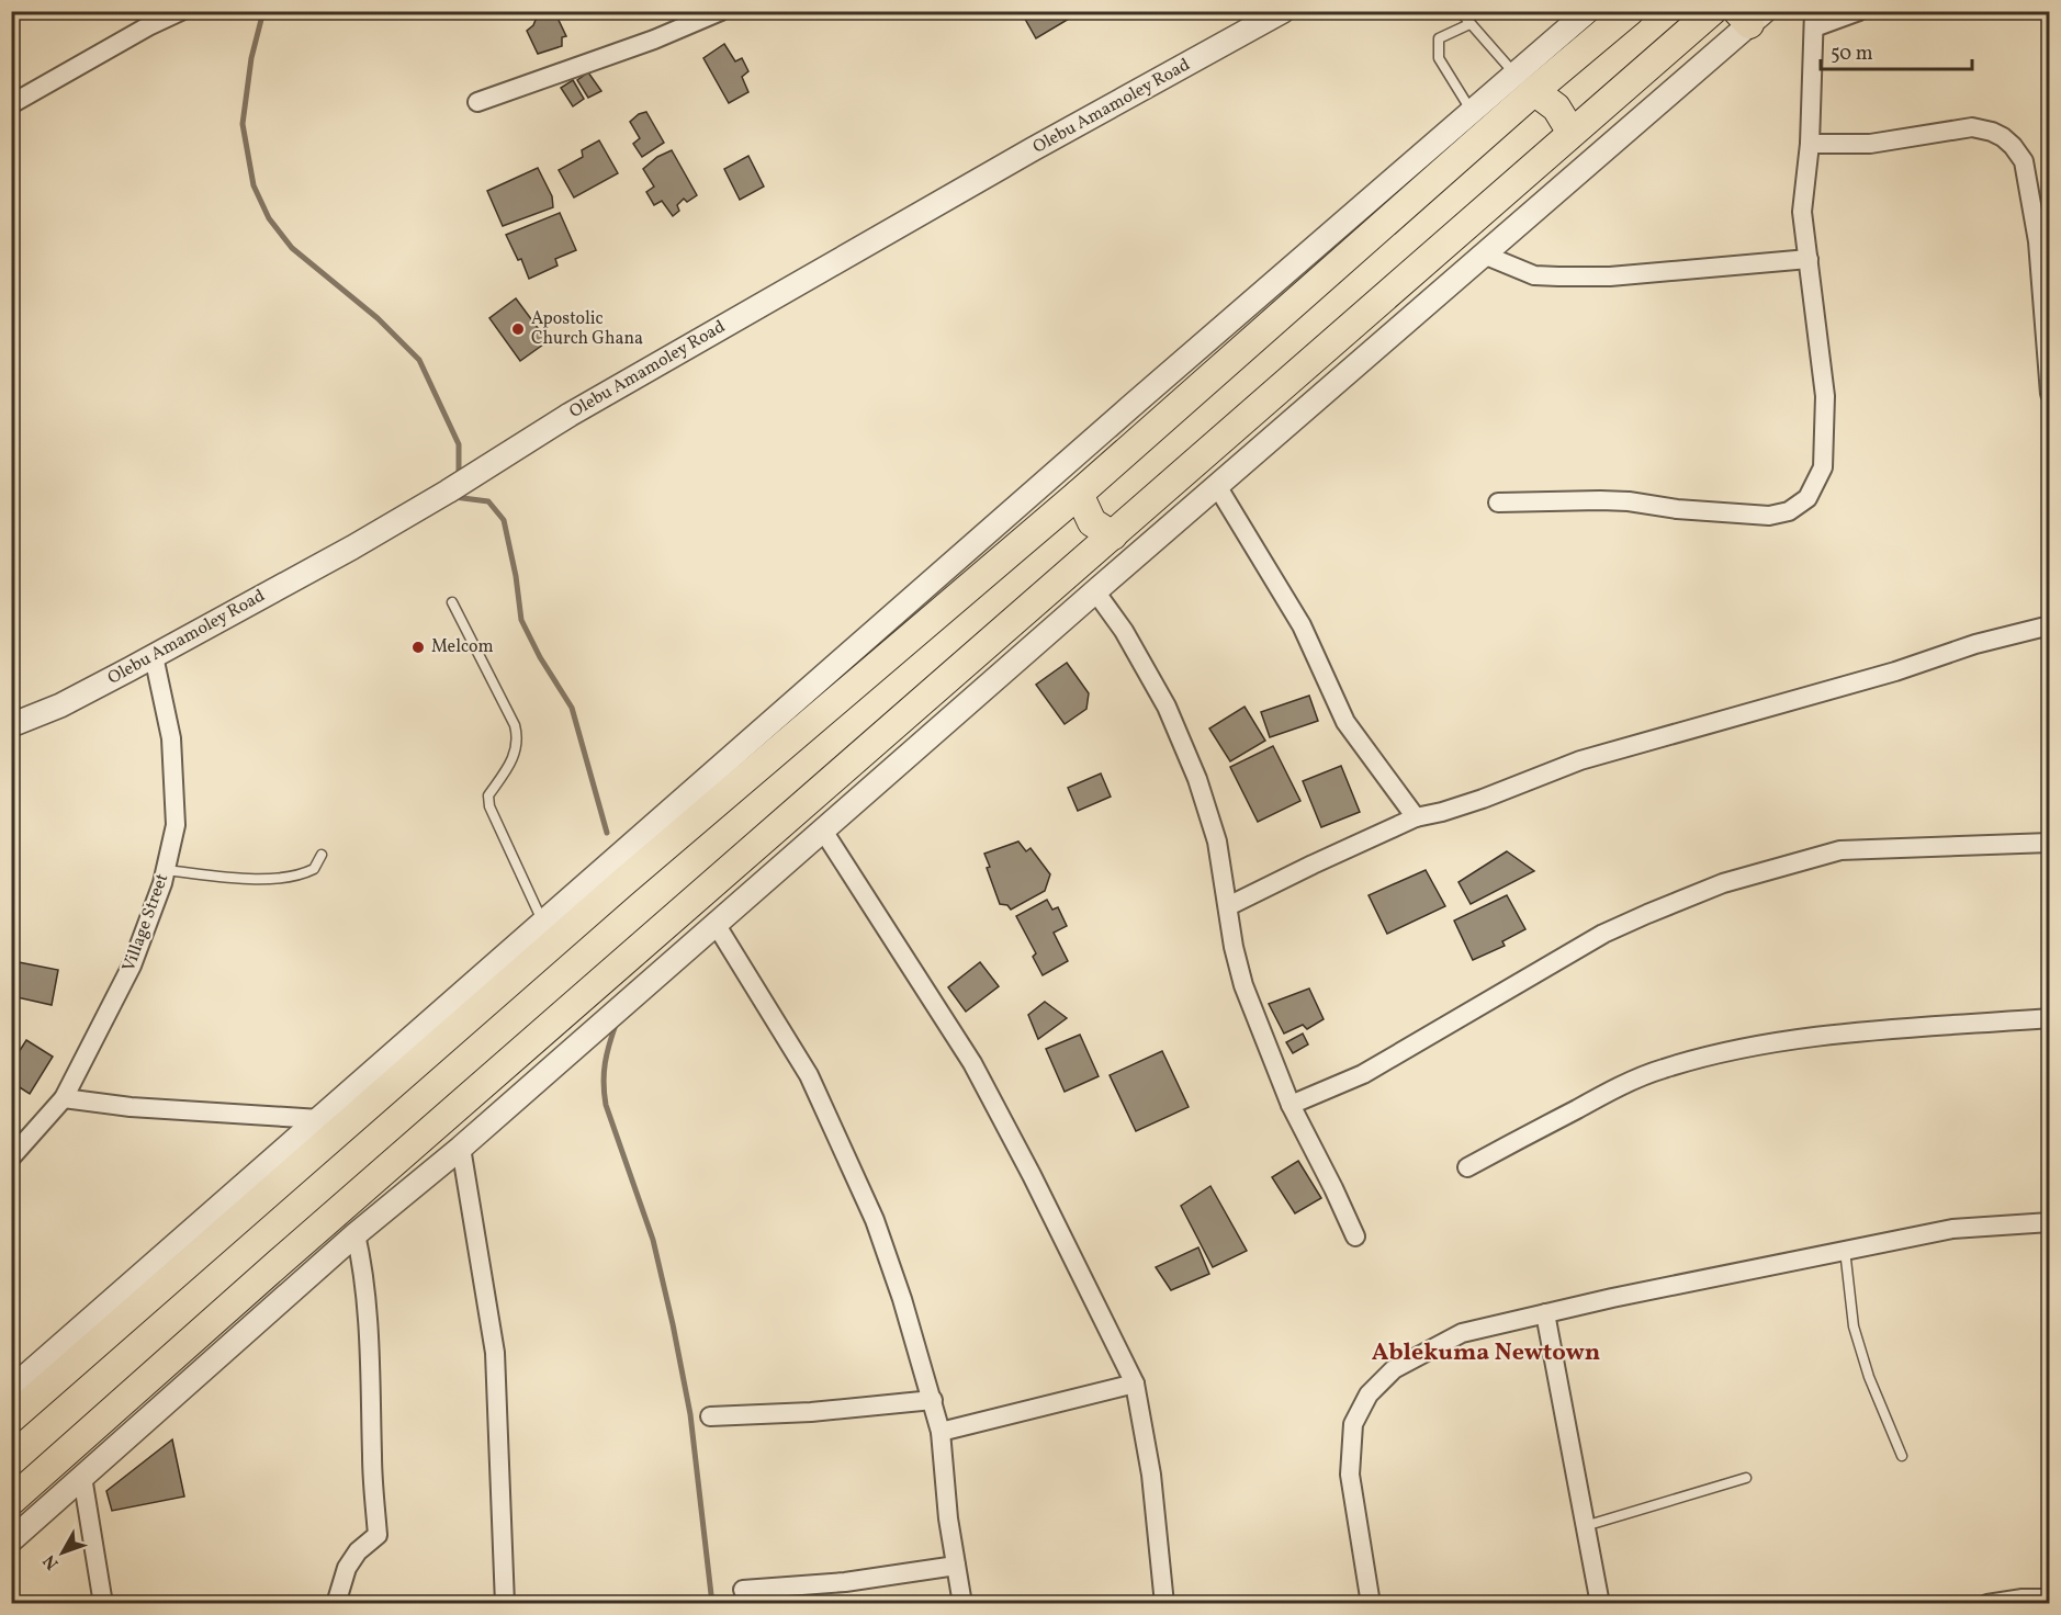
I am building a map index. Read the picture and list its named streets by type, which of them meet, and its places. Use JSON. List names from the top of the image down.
{
  "streets": {
    "street": ["Olebu Amamoley Road", "Village Street"]
  },
  "crossings": [
    ["Olebu Amamoley Road", "Village Street"]
  ],
  "districts": ["Ablekuma Newtown"],
  "places": ["Apostolic Church Ghana", "Melcom"],
  "scale_bar": "50 m",
  "north": "bottom left"
}
